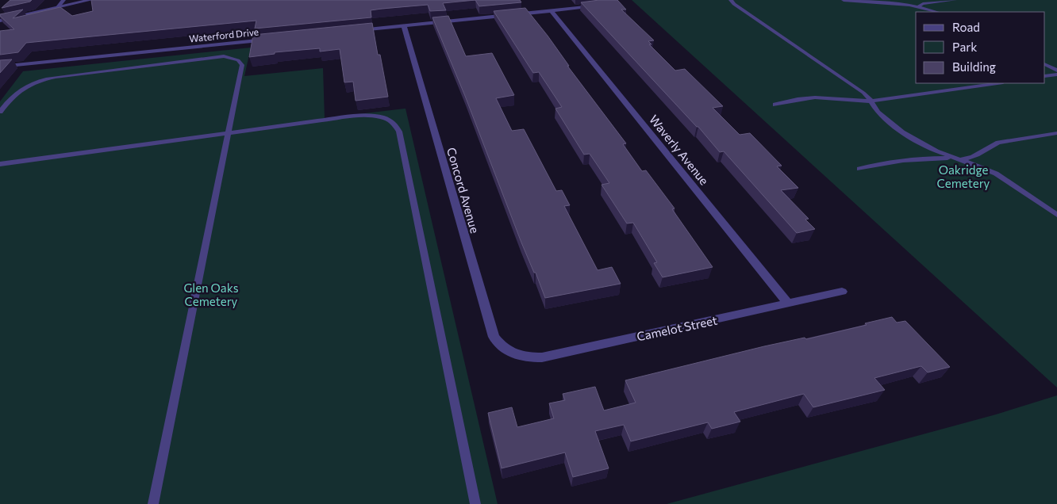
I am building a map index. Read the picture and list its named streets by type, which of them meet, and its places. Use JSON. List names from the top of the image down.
{
  "streets": {
    "street": [
      "Waterford Drive",
      "Waverly Avenue",
      "Concord Avenue",
      "Camelot Street"
    ]
  },
  "crossings": [
    ["Waverly Avenue", "Camelot Street"],
    ["Concord Avenue", "Camelot Street"]
  ],
  "parks": ["Oakridge Cemetery", "Glen Oaks Cemetery"],
  "legend": ["Road", "Park", "Building"]
}
